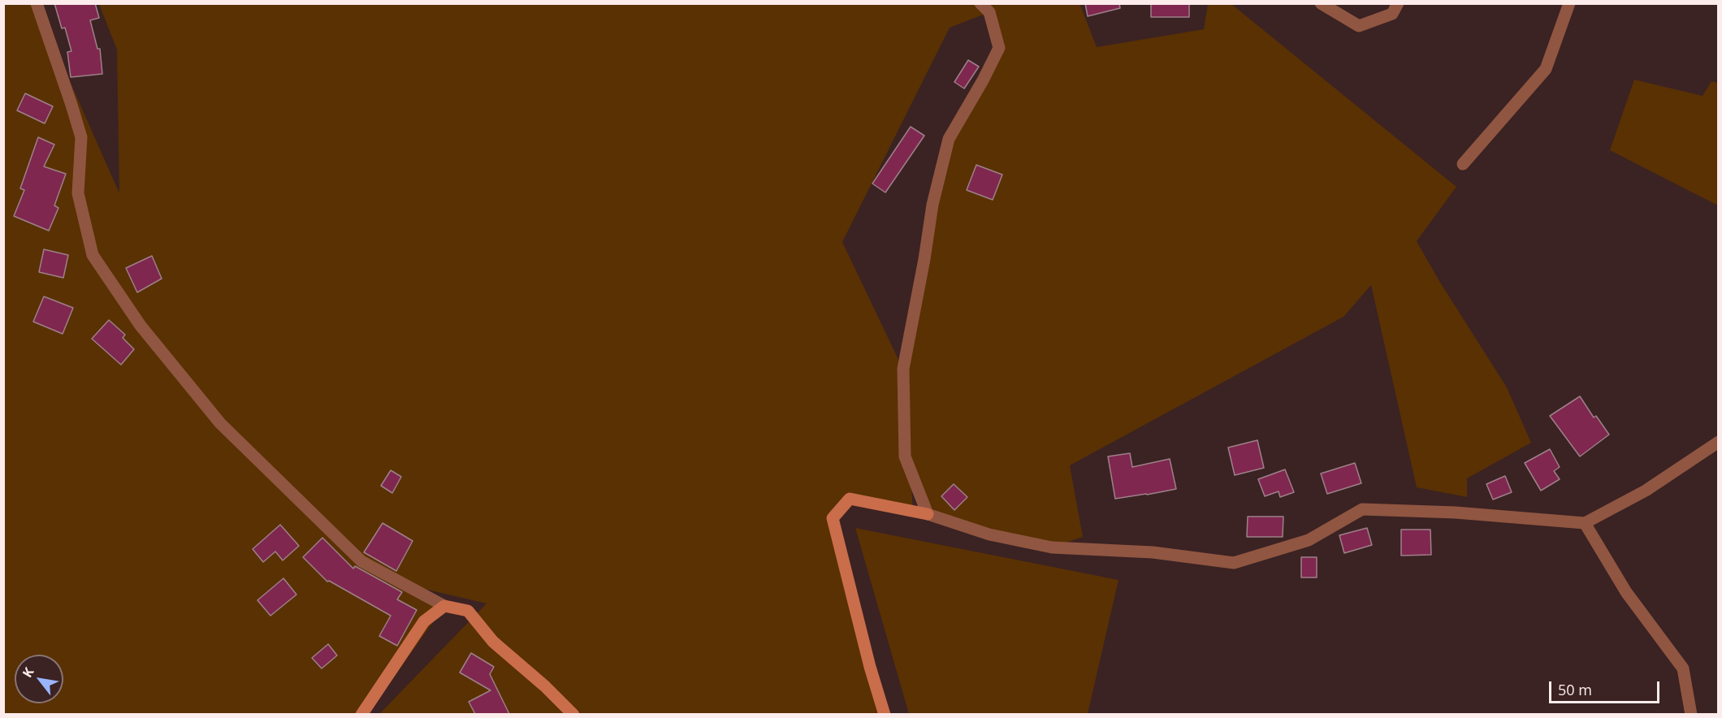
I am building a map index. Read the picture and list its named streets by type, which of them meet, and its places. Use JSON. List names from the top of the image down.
{
  "scale_bar": "50 m",
  "north": "top left"
}
